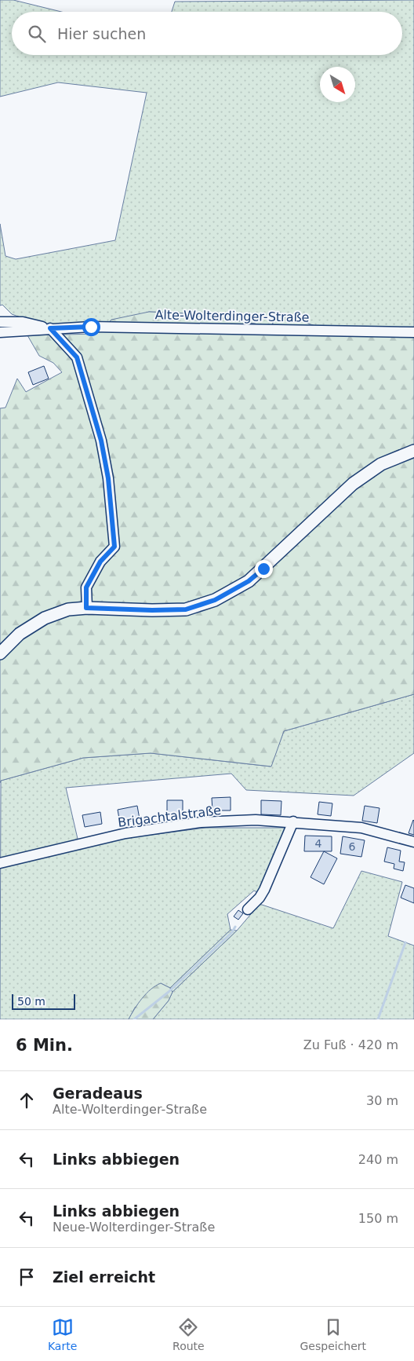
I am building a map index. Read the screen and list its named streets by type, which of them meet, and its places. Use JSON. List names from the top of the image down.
{
  "streets": {
    "street": ["Alte-Wolterdinger-Straße", "Brigachtalstraße"]
  },
  "house_numbers": ["4", "6"],
  "scale_bar": "50 m",
  "north": "bottom right",
  "page": {
    "search": "Hier suchen",
    "scale": "50 m",
    "heading": ["6 Min.", "Zu Fuß · 420 m"],
    "list": [
      ["Geradeaus", "Alte-Wolterdinger-Straße", "30 m"],
      ["Links abbiegen", "240 m"],
      ["Links abbiegen", "Neue-Wolterdinger-Straße", "150 m"],
      "Ziel erreicht"
    ],
    "nav": ["Karte", "Route", "Gespeichert"]
  }
}
